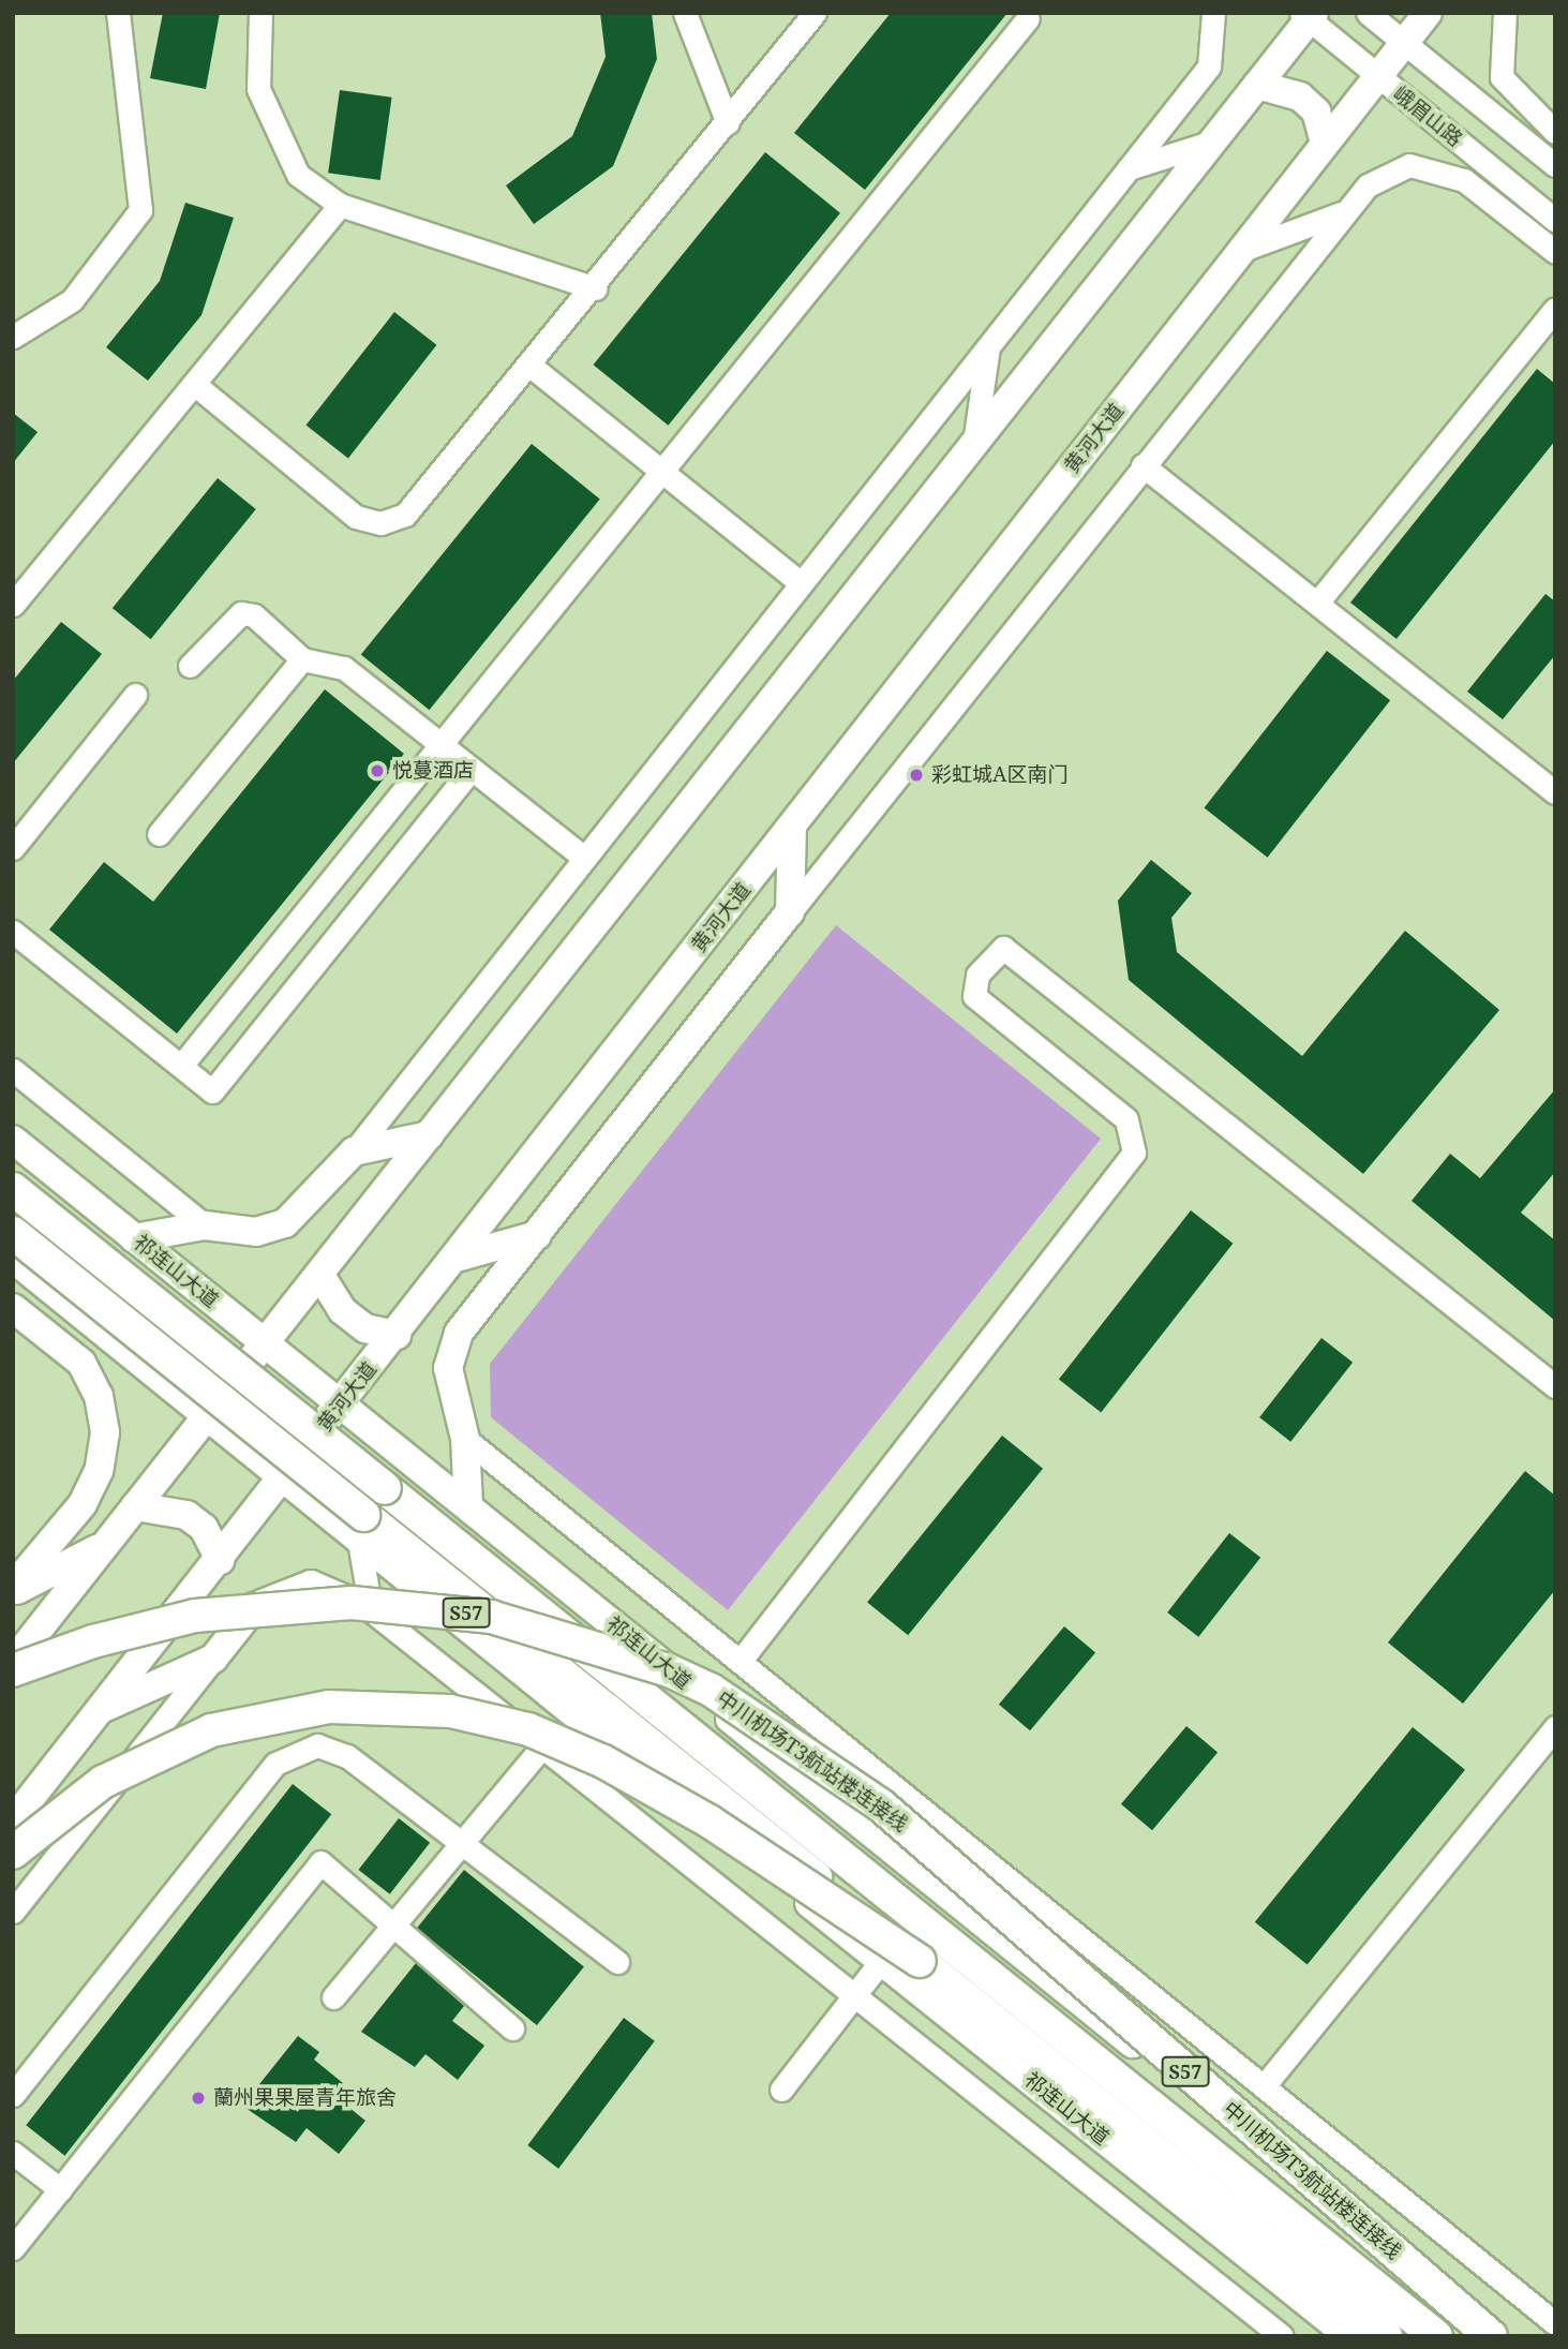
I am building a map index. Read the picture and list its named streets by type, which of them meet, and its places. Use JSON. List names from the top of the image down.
{
  "streets": {
    "highway": ["S57", "中川机场T3航站楼连接线"],
    "main road": ["黄河大道", "祁连山大道"],
    "street": ["峨眉山路"]
  },
  "crossings": [
    ["峨眉山路", "黄河大道"],
    ["黄河大道", "祁连山大道"],
    ["祁连山大道", "中川机场T3航站楼连接线"]
  ],
  "places": ["悦蔓酒店", "彩虹城A区南门", "蘭州果果屋青年旅舍"]
}
